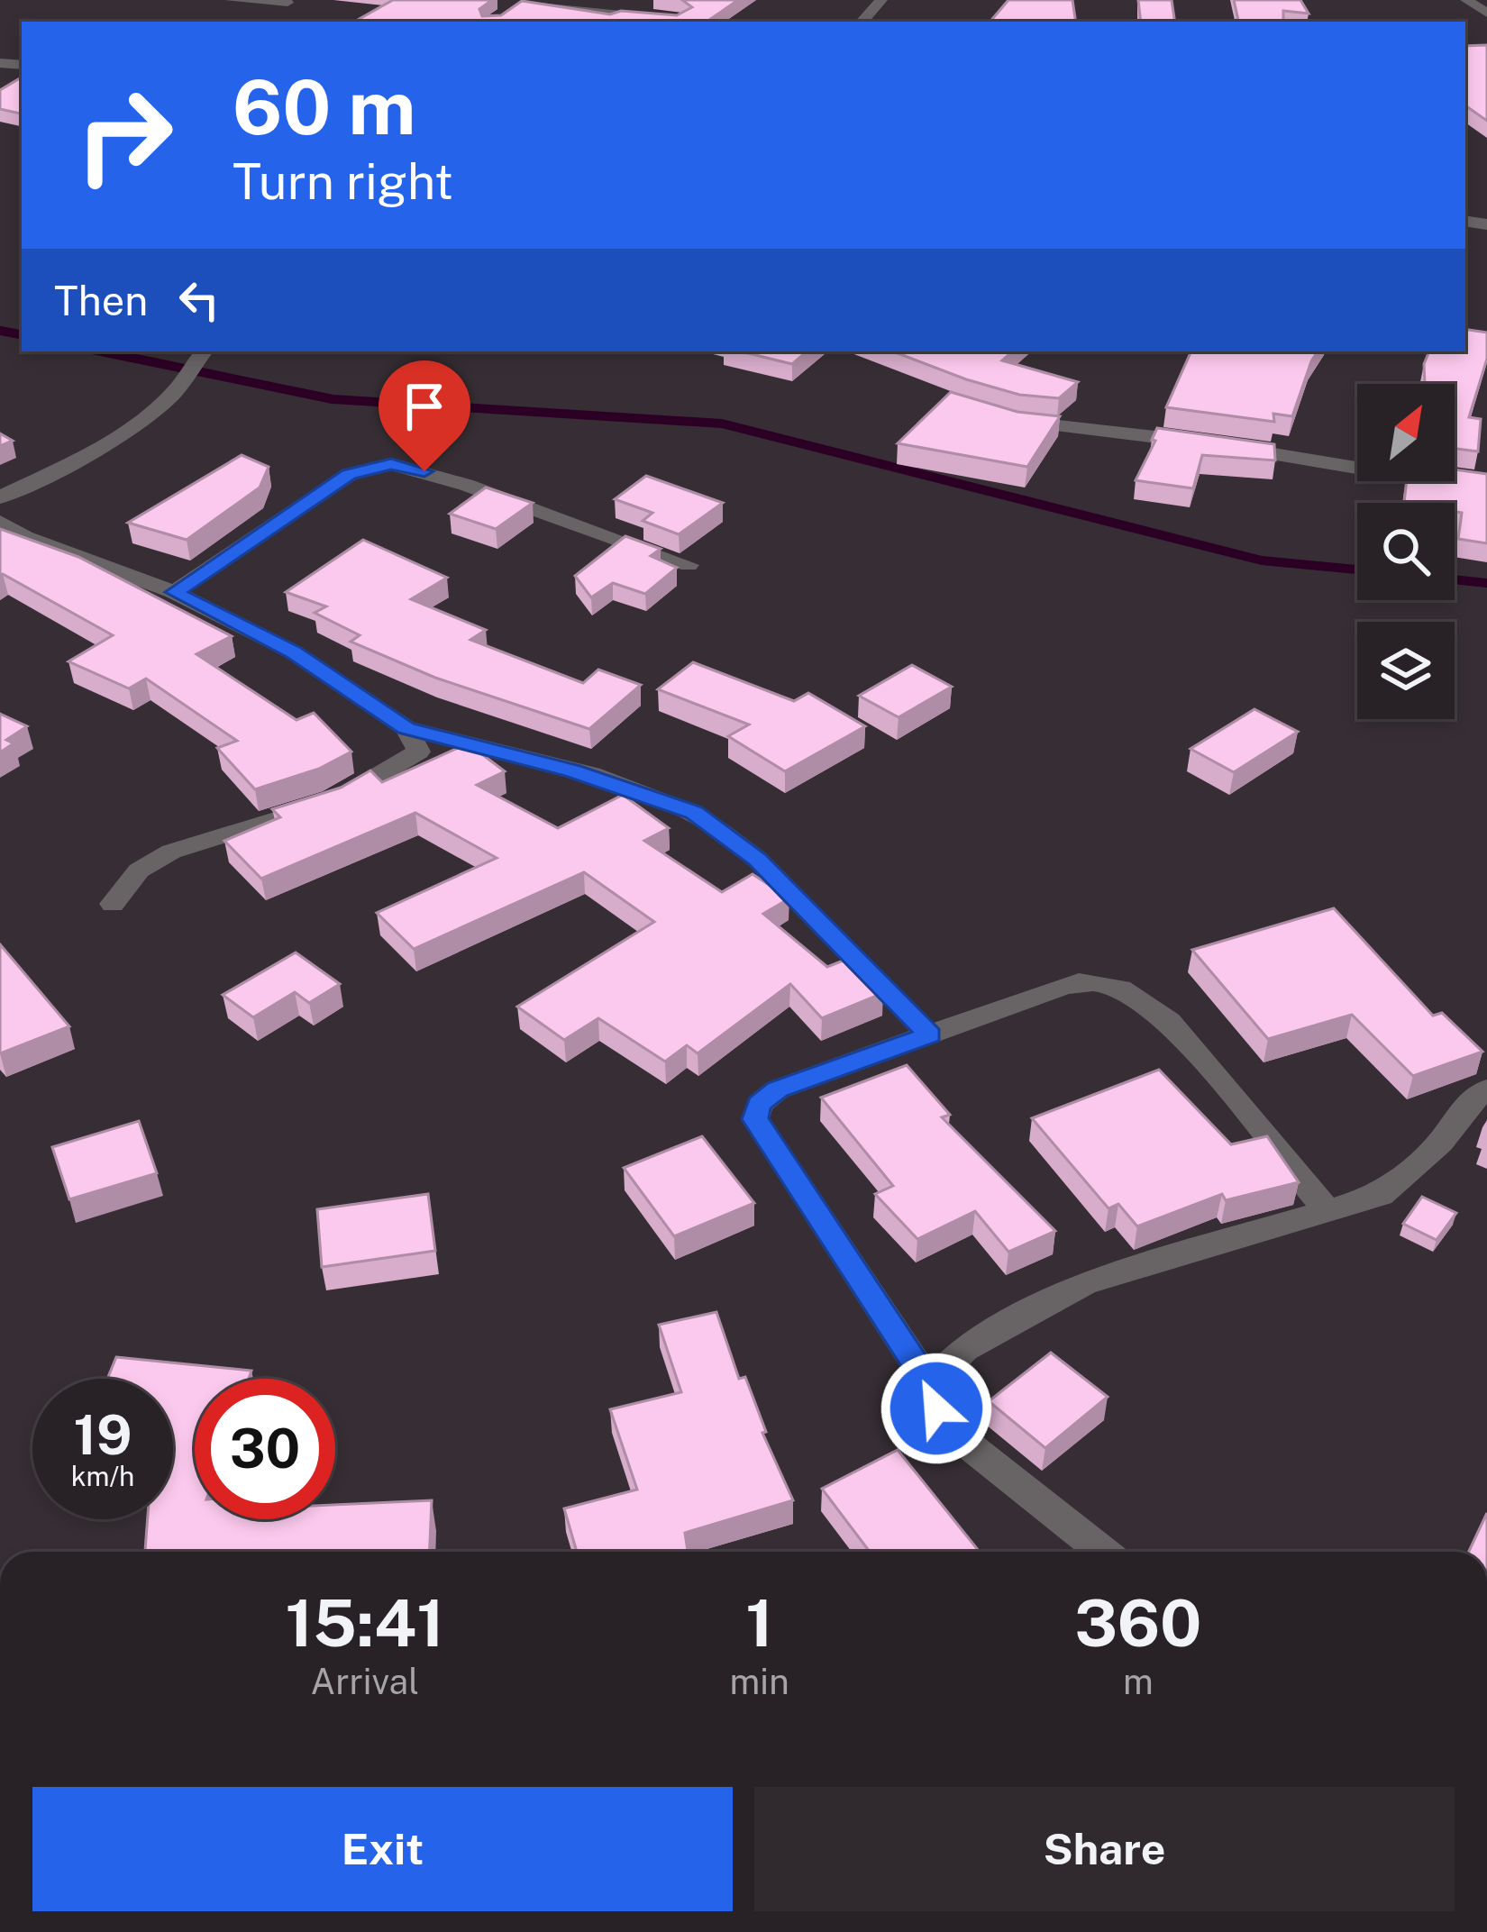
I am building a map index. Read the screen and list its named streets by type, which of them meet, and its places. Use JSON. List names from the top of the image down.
{
  "north": "top right",
  "page": {
    "turn": ["60 m", "Turn right"],
    "then": "Then",
    "speed": "19 km/h",
    "limit": "30",
    "eta": [
      "15:41",
      "Arrival",
      "1",
      "min",
      "360",
      "m"
    ],
    "buttons": ["Exit", "Share"]
  }
}
